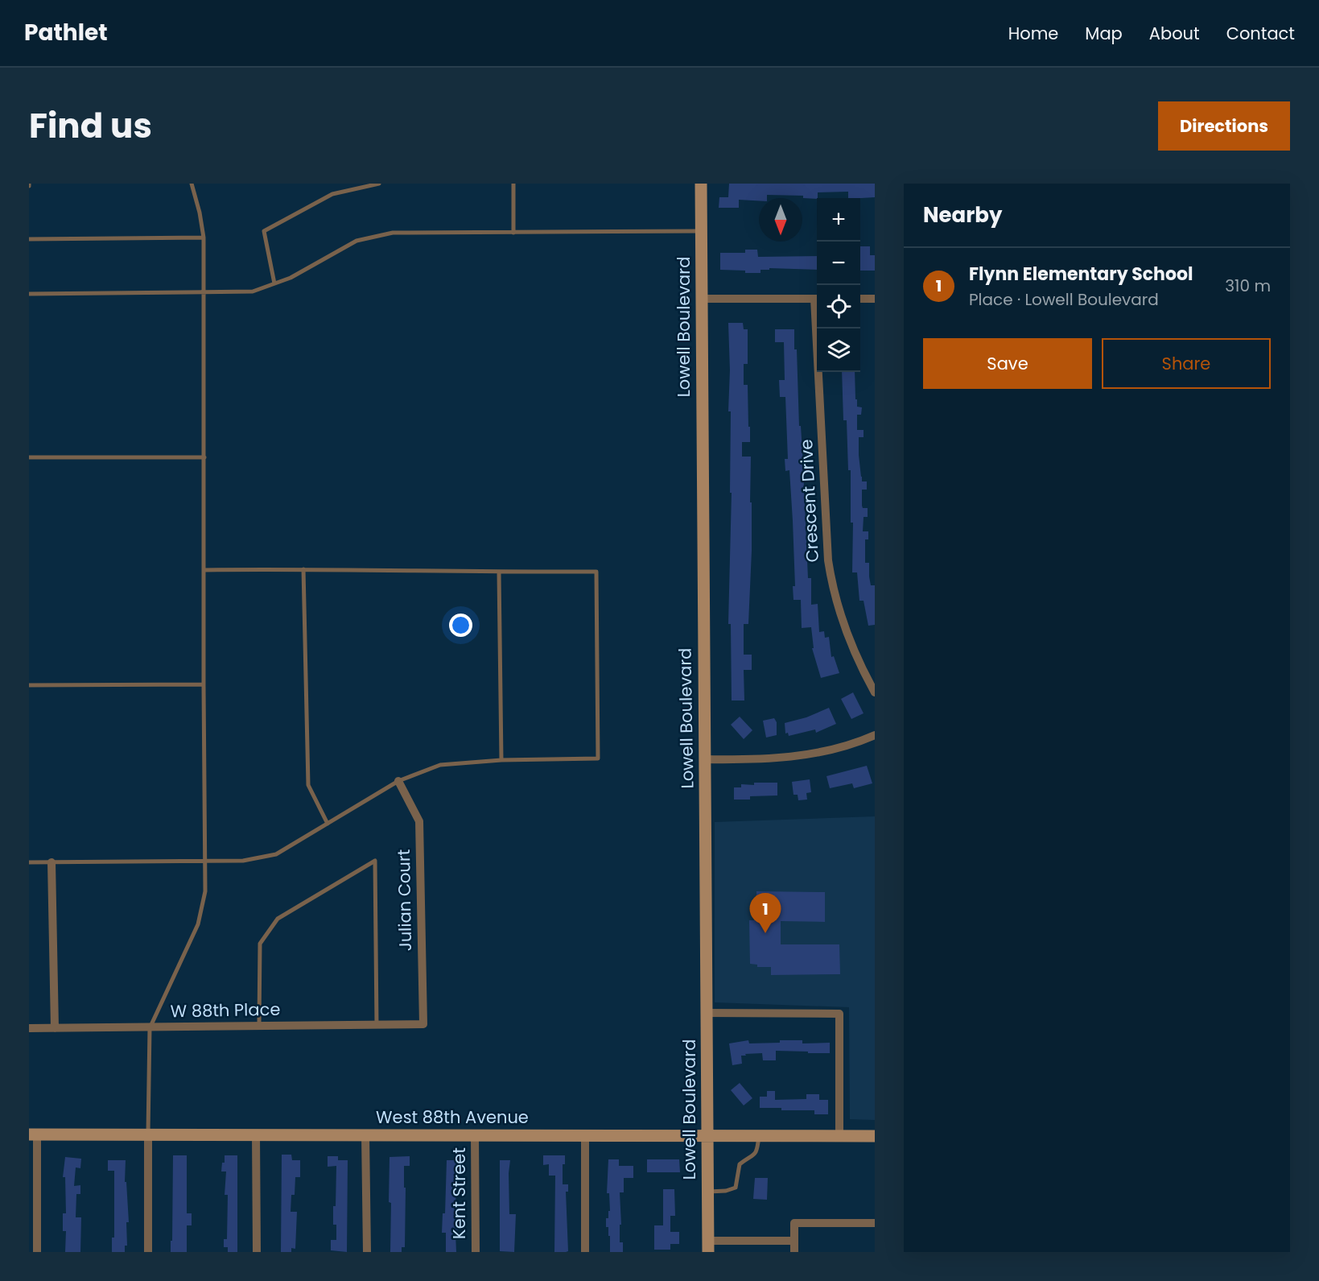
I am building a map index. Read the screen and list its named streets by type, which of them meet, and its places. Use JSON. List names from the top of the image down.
{
  "streets": {
    "street": [
      "Lowell Boulevard",
      "Crescent Drive",
      "Julian Court",
      "W 88th Place",
      "West 88th Avenue",
      "Kent Street"
    ]
  },
  "crossings": [
    ["Lowell Boulevard", "West 88th Avenue"],
    ["Julian Court", "W 88th Place"],
    ["West 88th Avenue", "Kent Street"]
  ],
  "north": "bottom",
  "page": {
    "header": "Pathlet",
    "nav": [
      "Home",
      "Map",
      "About",
      "Contact"
    ],
    "title": "Find us",
    "buttons": [
      "Directions",
      ["Save", "Share"]
    ],
    "heading": "Nearby",
    "map_buttons": ["+", "−"],
    "list": [
      {
        "mark": "1",
        "name": "Flynn Elementary School",
        "note": "Place · Lowell Boulevard",
        "value": "310 m"
      }
    ],
    "pins": "1"
  }
}
